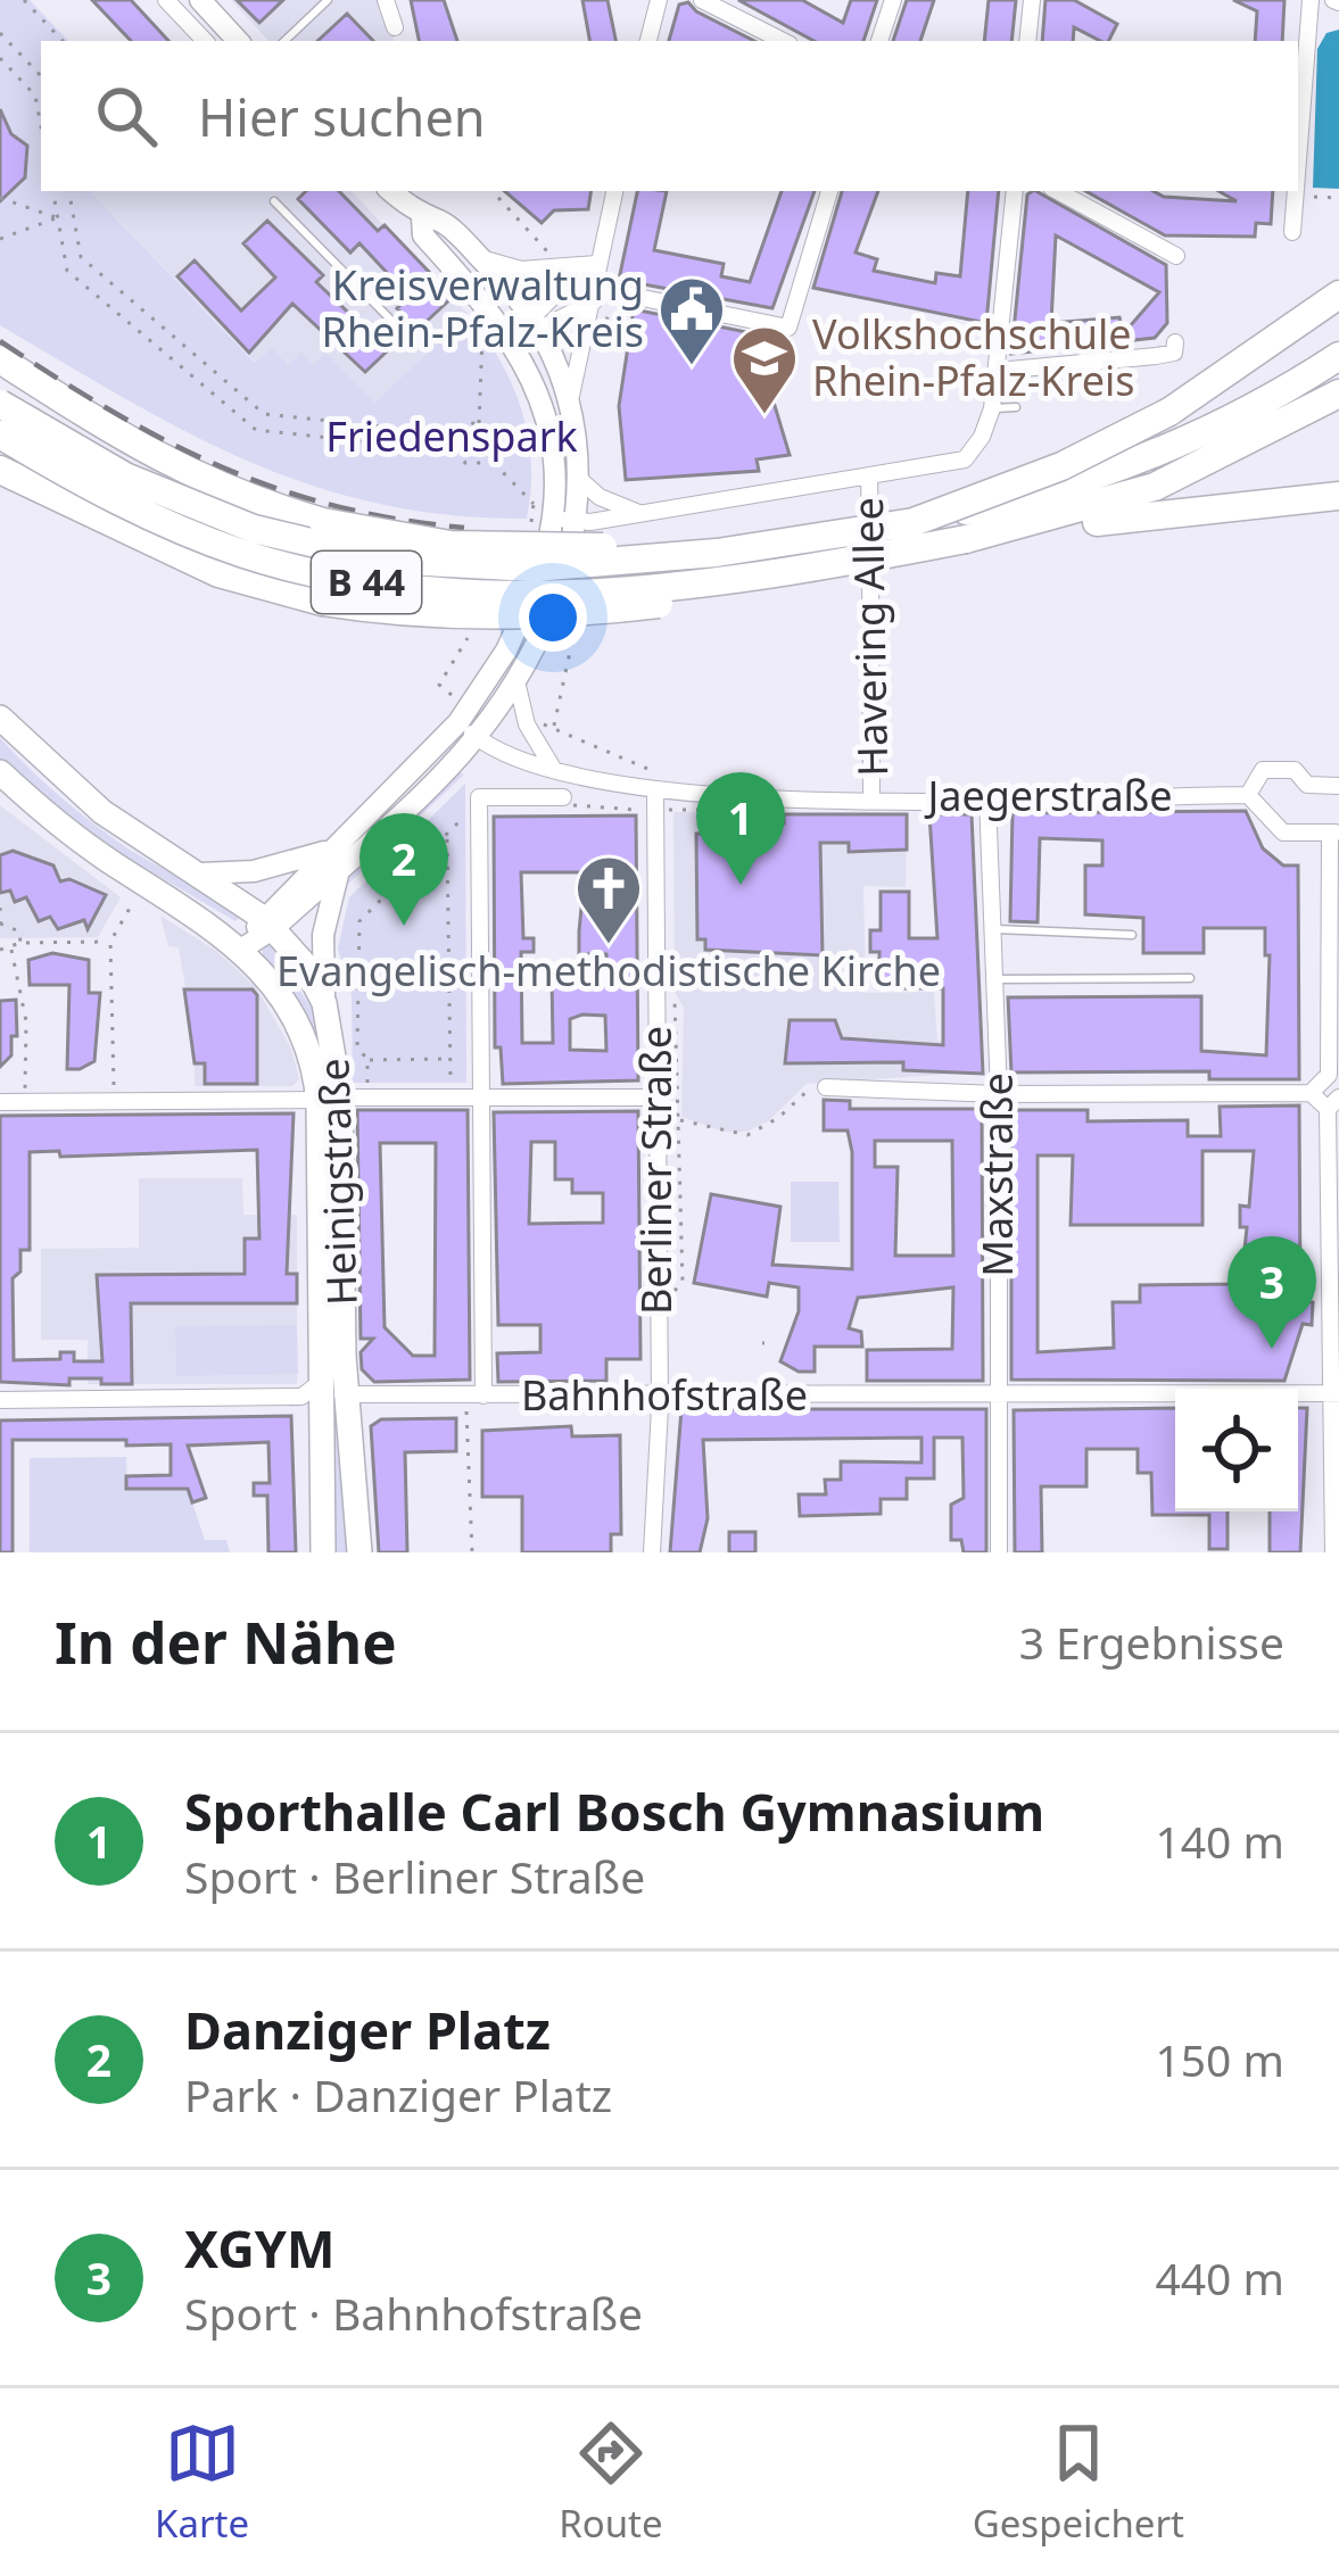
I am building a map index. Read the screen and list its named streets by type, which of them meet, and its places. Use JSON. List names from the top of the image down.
{
  "streets": {
    "highway": ["B 44"],
    "main road": ["Heinigstraße"],
    "street": [
      "Havering Allee",
      "Jaegerstraße",
      "Berliner Straße",
      "Maxstraße",
      "Bahnhofstraße"
    ]
  },
  "crossings": [
    ["Havering Allee", "Jaegerstraße"],
    ["Jaegerstraße", "Berliner Straße"],
    ["Jaegerstraße", "Maxstraße"],
    ["Berliner Straße", "Bahnhofstraße"],
    ["Maxstraße", "Bahnhofstraße"],
    ["Heinigstraße", "Bahnhofstraße"]
  ],
  "parks": ["Friedenspark"],
  "places": {
    "public building": ["Kreisverwaltung Rhein-Pfalz-Kreis"],
    "school or university": ["Volkshochschule Rhein-Pfalz-Kreis"],
    "church": ["Evangelisch-methodistische Kirche"]
  },
  "page": {
    "search": "Hier suchen",
    "pins": ["1", "2", "3"],
    "heading": ["In der Nähe", "3 Ergebnisse"],
    "list": [
      {
        "mark": "1",
        "name": "Sporthalle Carl Bosch Gymnasium",
        "note": "Sport · Berliner Straße",
        "value": "140 m"
      },
      {
        "mark": "2",
        "name": "Danziger Platz",
        "note": "Park · Danziger Platz",
        "value": "150 m"
      },
      {
        "mark": "3",
        "name": "XGYM",
        "note": "Sport · Bahnhofstraße",
        "value": "440 m"
      }
    ],
    "nav": ["Karte", "Route", "Gespeichert"]
  }
}
